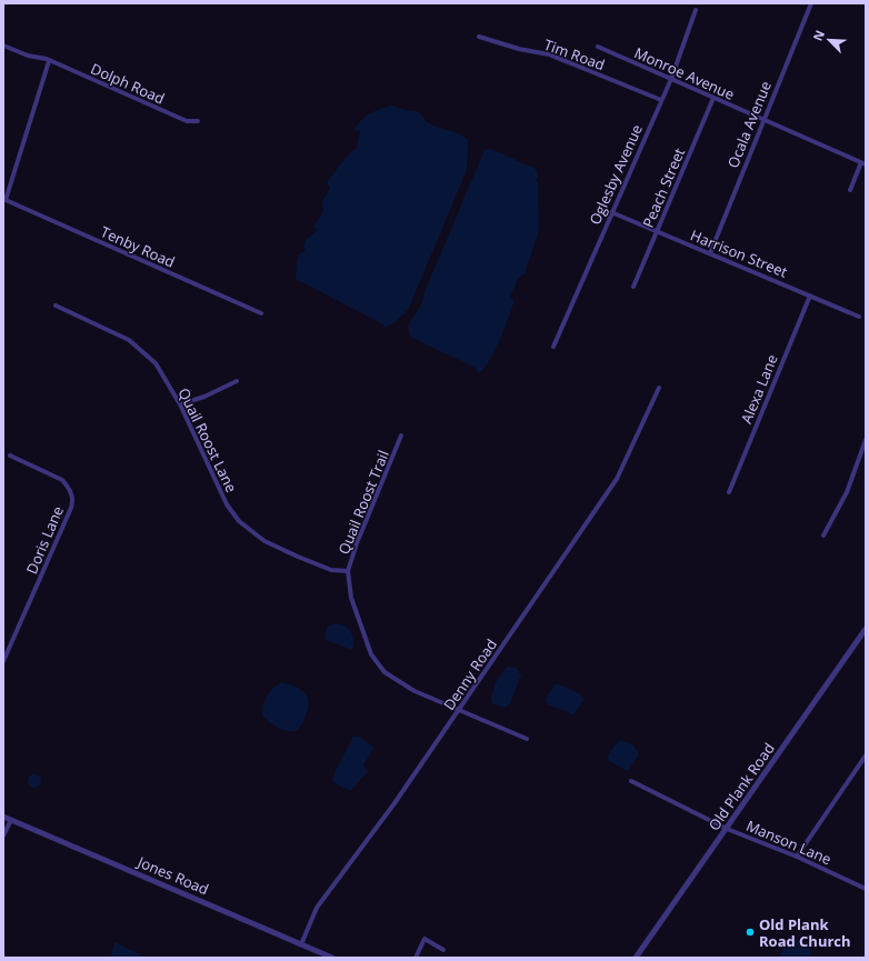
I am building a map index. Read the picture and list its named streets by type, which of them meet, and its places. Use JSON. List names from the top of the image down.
{
  "streets": {
    "street": [
      "Tim Road",
      "Monroe Avenue",
      "Dolph Road",
      "Ocala Avenue",
      "Oglesby Avenue",
      "Peach Street",
      "Tenby Road",
      "Harrison Street",
      "Alexa Lane",
      "Quail Roost Lane",
      "Quail Roost Trail",
      "Doris Lane",
      "Denny Road",
      "Old Plank Road",
      "Manson Lane",
      "Jones Road"
    ]
  },
  "crossings": [
    ["Tim Road", "Oglesby Avenue"],
    ["Monroe Avenue", "Ocala Avenue"],
    ["Monroe Avenue", "Oglesby Avenue"],
    ["Monroe Avenue", "Peach Street"],
    ["Dolph Road", "Tenby Road"],
    ["Ocala Avenue", "Harrison Street"],
    ["Oglesby Avenue", "Harrison Street"],
    ["Peach Street", "Harrison Street"],
    ["Harrison Street", "Alexa Lane"],
    ["Quail Roost Lane", "Quail Roost Trail"],
    ["Quail Roost Trail", "Denny Road"],
    ["Denny Road", "Jones Road"],
    ["Old Plank Road", "Manson Lane"]
  ],
  "places": ["Old Plank Road Church"],
  "north": "top left"
}
